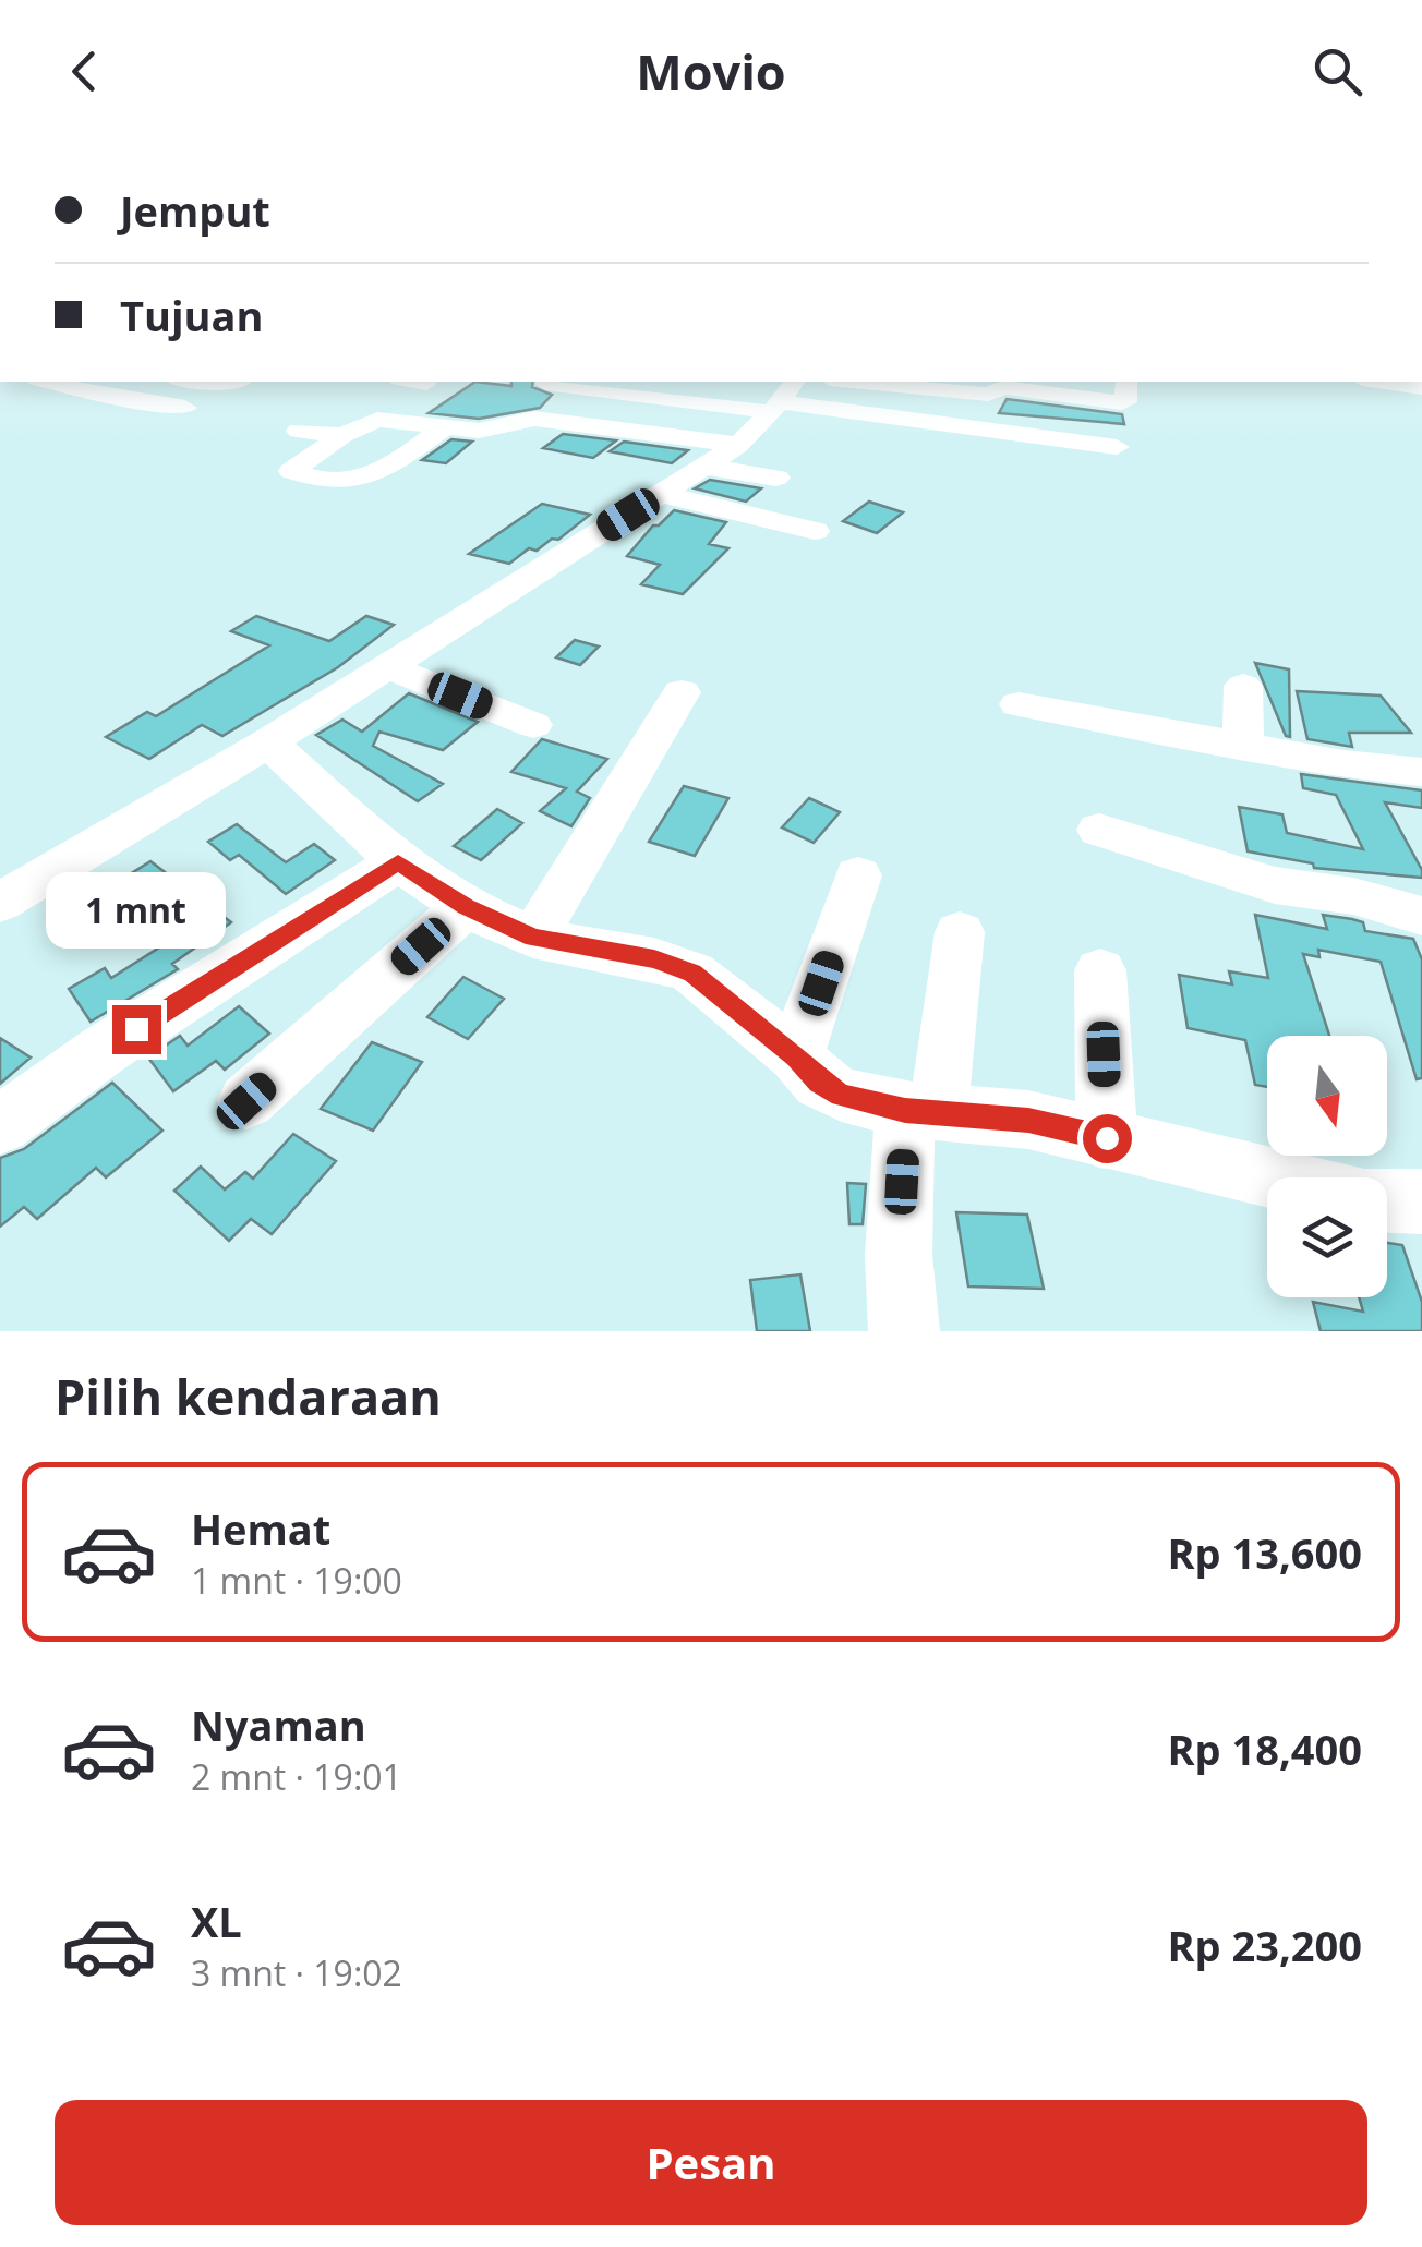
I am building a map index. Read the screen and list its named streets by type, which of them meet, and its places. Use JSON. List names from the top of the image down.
{
  "north": "bottom",
  "page": {
    "header": "Movio",
    "banner": ["Jemput", "Tujuan"],
    "bubble": "1 mnt",
    "heading": "Pilih kendaraan",
    "list": [
      {
        "name": "Hemat",
        "note": "1 mnt · 19:00",
        "value": "Rp 13,600"
      },
      {
        "name": "Nyaman",
        "note": "2 mnt · 19:01",
        "value": "Rp 18,400"
      },
      {
        "name": "XL",
        "note": "3 mnt · 19:02",
        "value": "Rp 23,200"
      }
    ],
    "buttons": "Pesan"
  }
}
